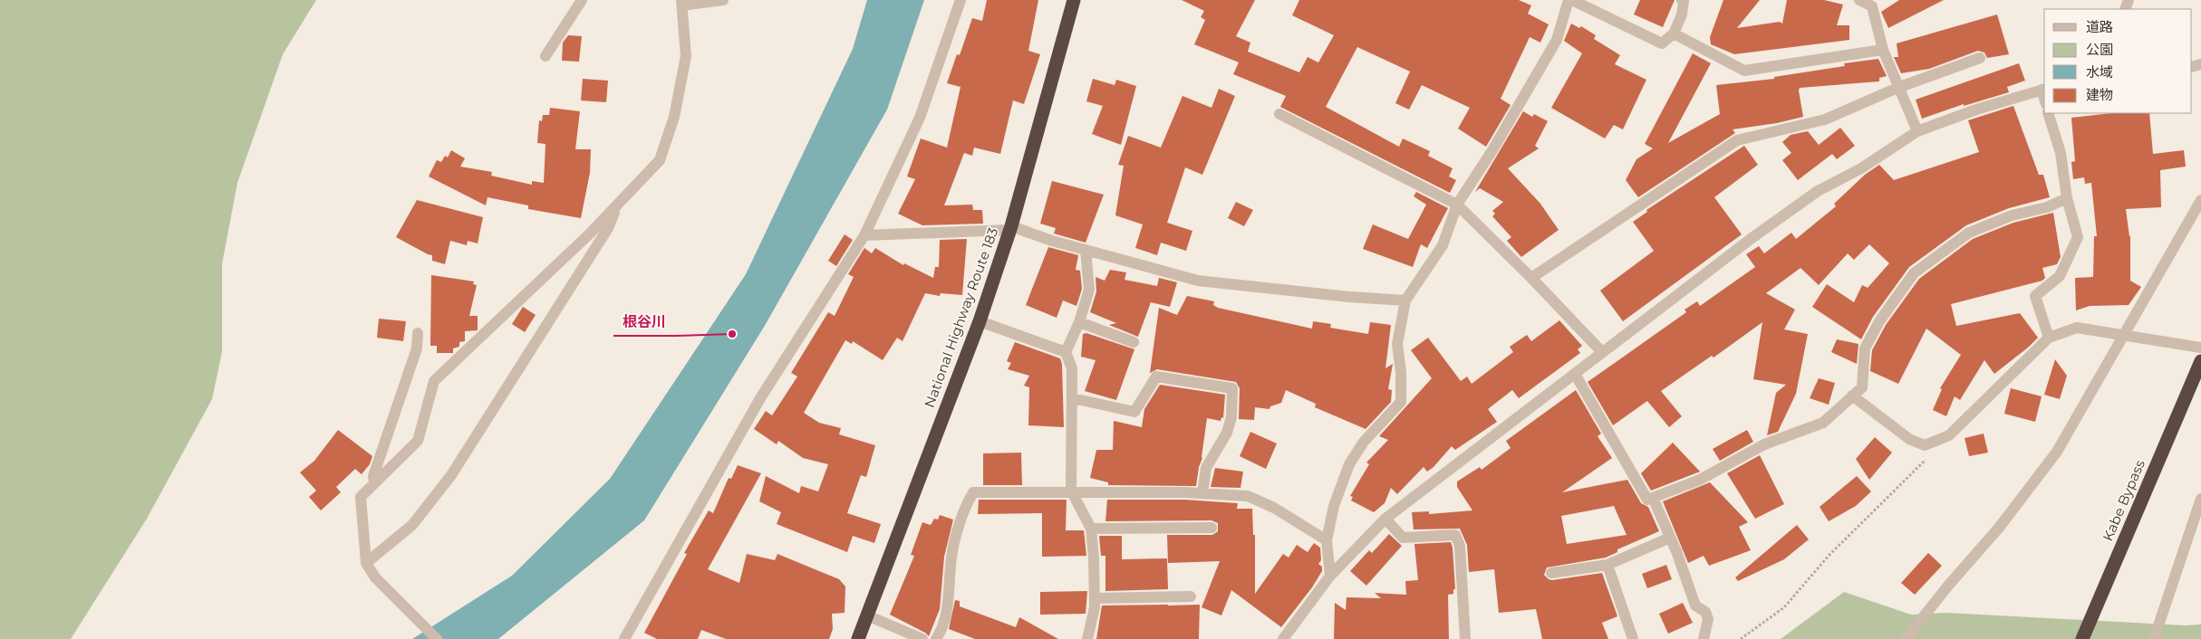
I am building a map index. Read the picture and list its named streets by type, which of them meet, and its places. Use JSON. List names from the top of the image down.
{
  "streets": {
    "highway": ["National Highway Route 183", "Kabe Bypass"]
  },
  "places": ["根谷川"],
  "legend": [
    "道路",
    "公園",
    "水域",
    "建物"
  ]
}
